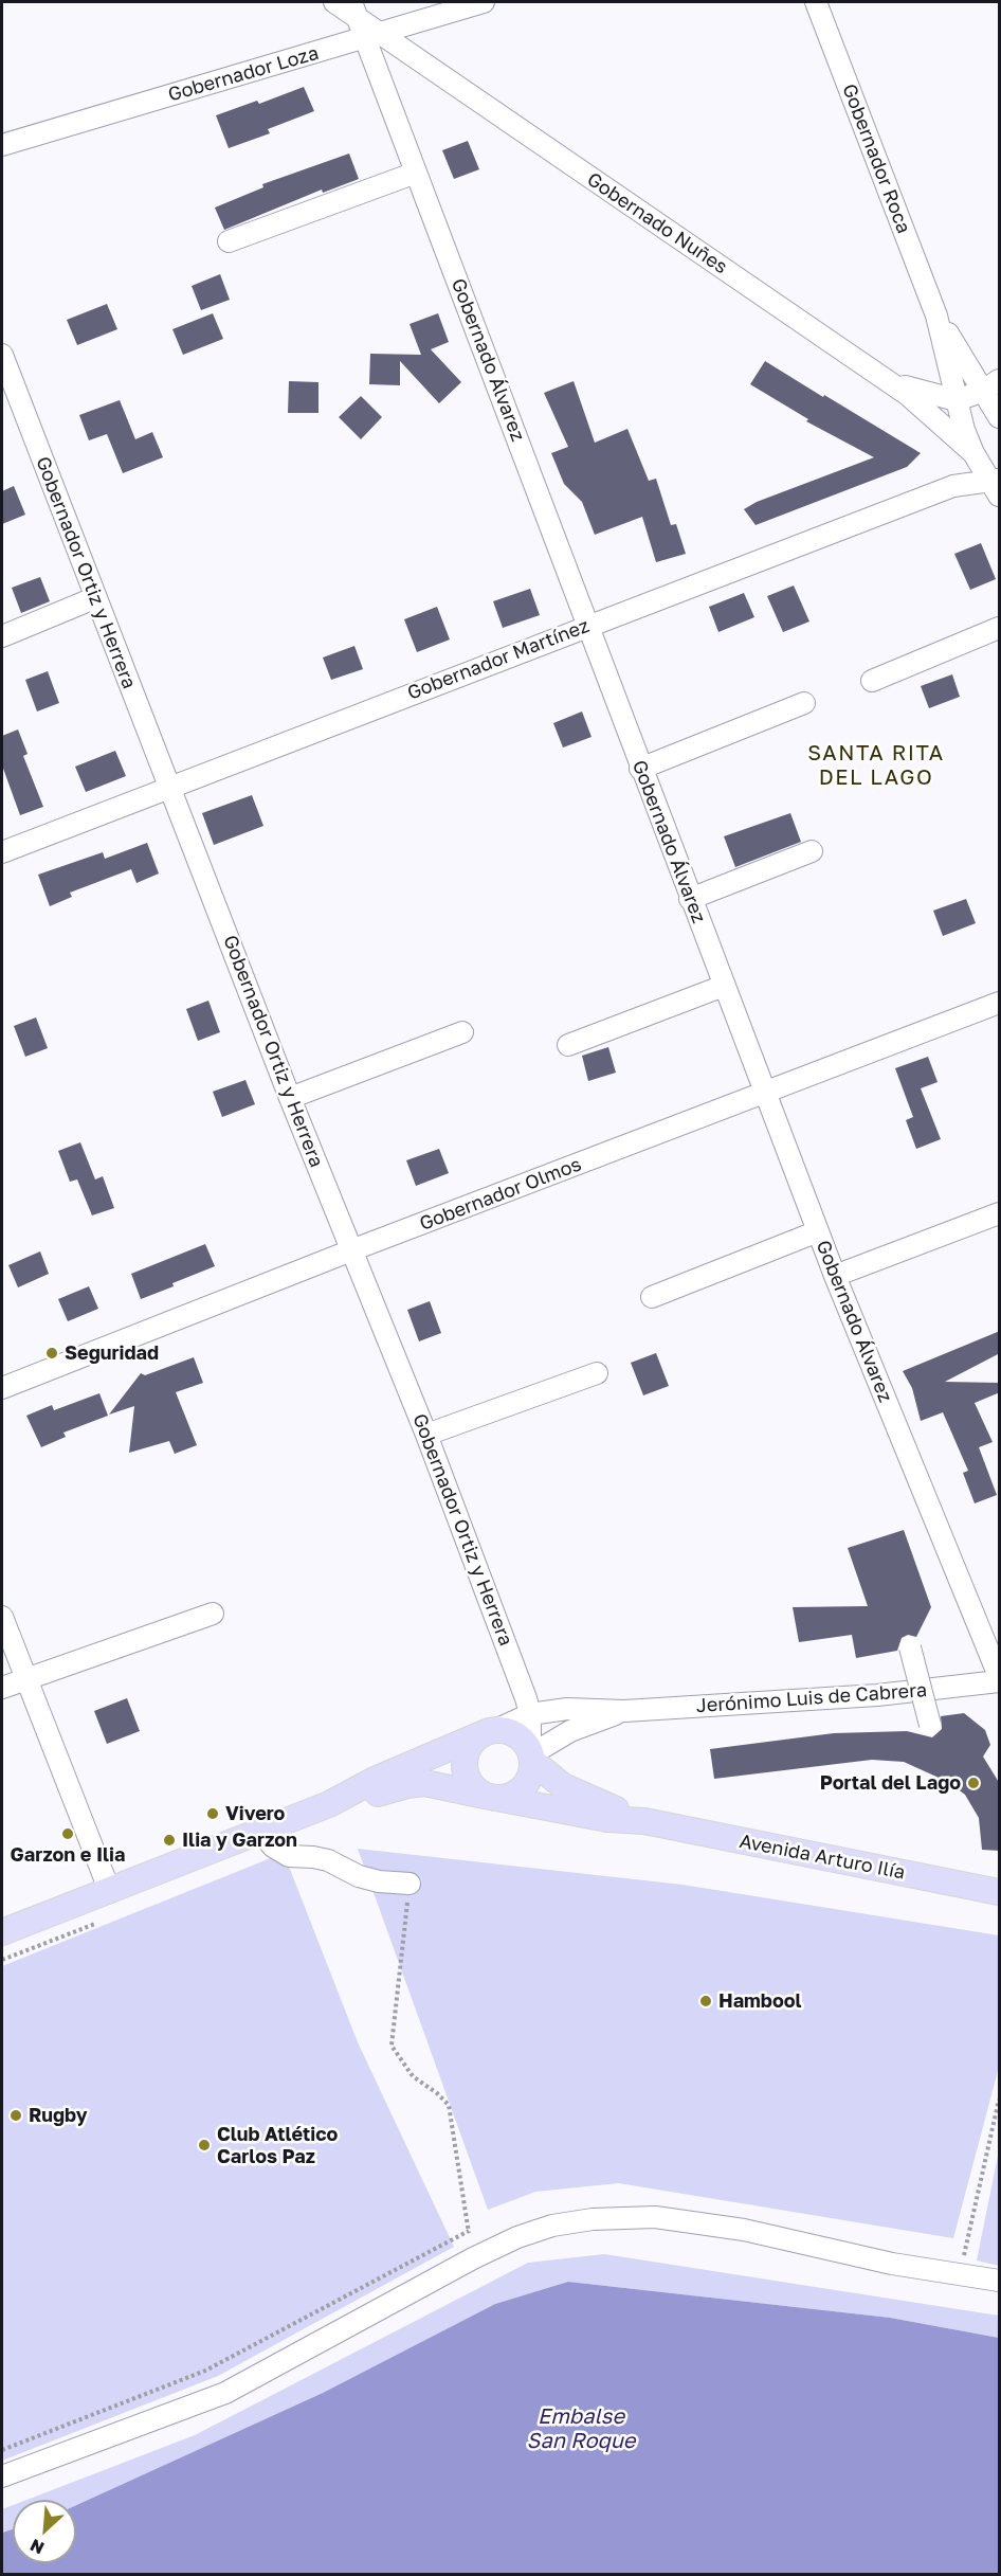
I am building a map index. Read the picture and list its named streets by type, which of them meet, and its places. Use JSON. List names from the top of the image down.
{
  "streets": {
    "main road": ["Avenida Arturo Ilía"],
    "street": [
      "Gobernador Loza",
      "Gobernador Roca",
      "Gobernado Nuñes",
      "Gobernado Álvarez",
      "Gobernador Ortiz y Herrera",
      "Gobernador Martínez",
      "Gobernador Olmos",
      "Jerónimo Luis de Cabrera"
    ]
  },
  "crossings": [
    ["Gobernador Loza", "Gobernado Nuñes"],
    ["Gobernador Loza", "Gobernado Álvarez"],
    ["Gobernador Roca", "Gobernado Nuñes"],
    ["Gobernador Roca", "Gobernador Martínez"],
    ["Gobernado Nuñes", "Gobernado Álvarez"],
    ["Gobernado Álvarez", "Gobernador Martínez"],
    ["Gobernado Álvarez", "Gobernador Olmos"],
    ["Gobernador Ortiz y Herrera", "Gobernador Martínez"],
    ["Gobernador Ortiz y Herrera", "Gobernador Olmos"],
    ["Gobernador Ortiz y Herrera", "Jerónimo Luis de Cabrera"],
    ["Gobernador Ortiz y Herrera", "Avenida Arturo Ilía"],
    ["Jerónimo Luis de Cabrera", "Avenida Arturo Ilía"]
  ],
  "districts": ["SANTA RITA DEL LAGO"],
  "water": ["Embalse San Roque"],
  "places": [
    "Seguridad",
    "Portal del Lago",
    "Vivero",
    "Garzon e Ilia",
    "Ilia y Garzon",
    "Hambool",
    "Rugby",
    "Club Atlético Carlos Paz"
  ],
  "north": "bottom left"
}
